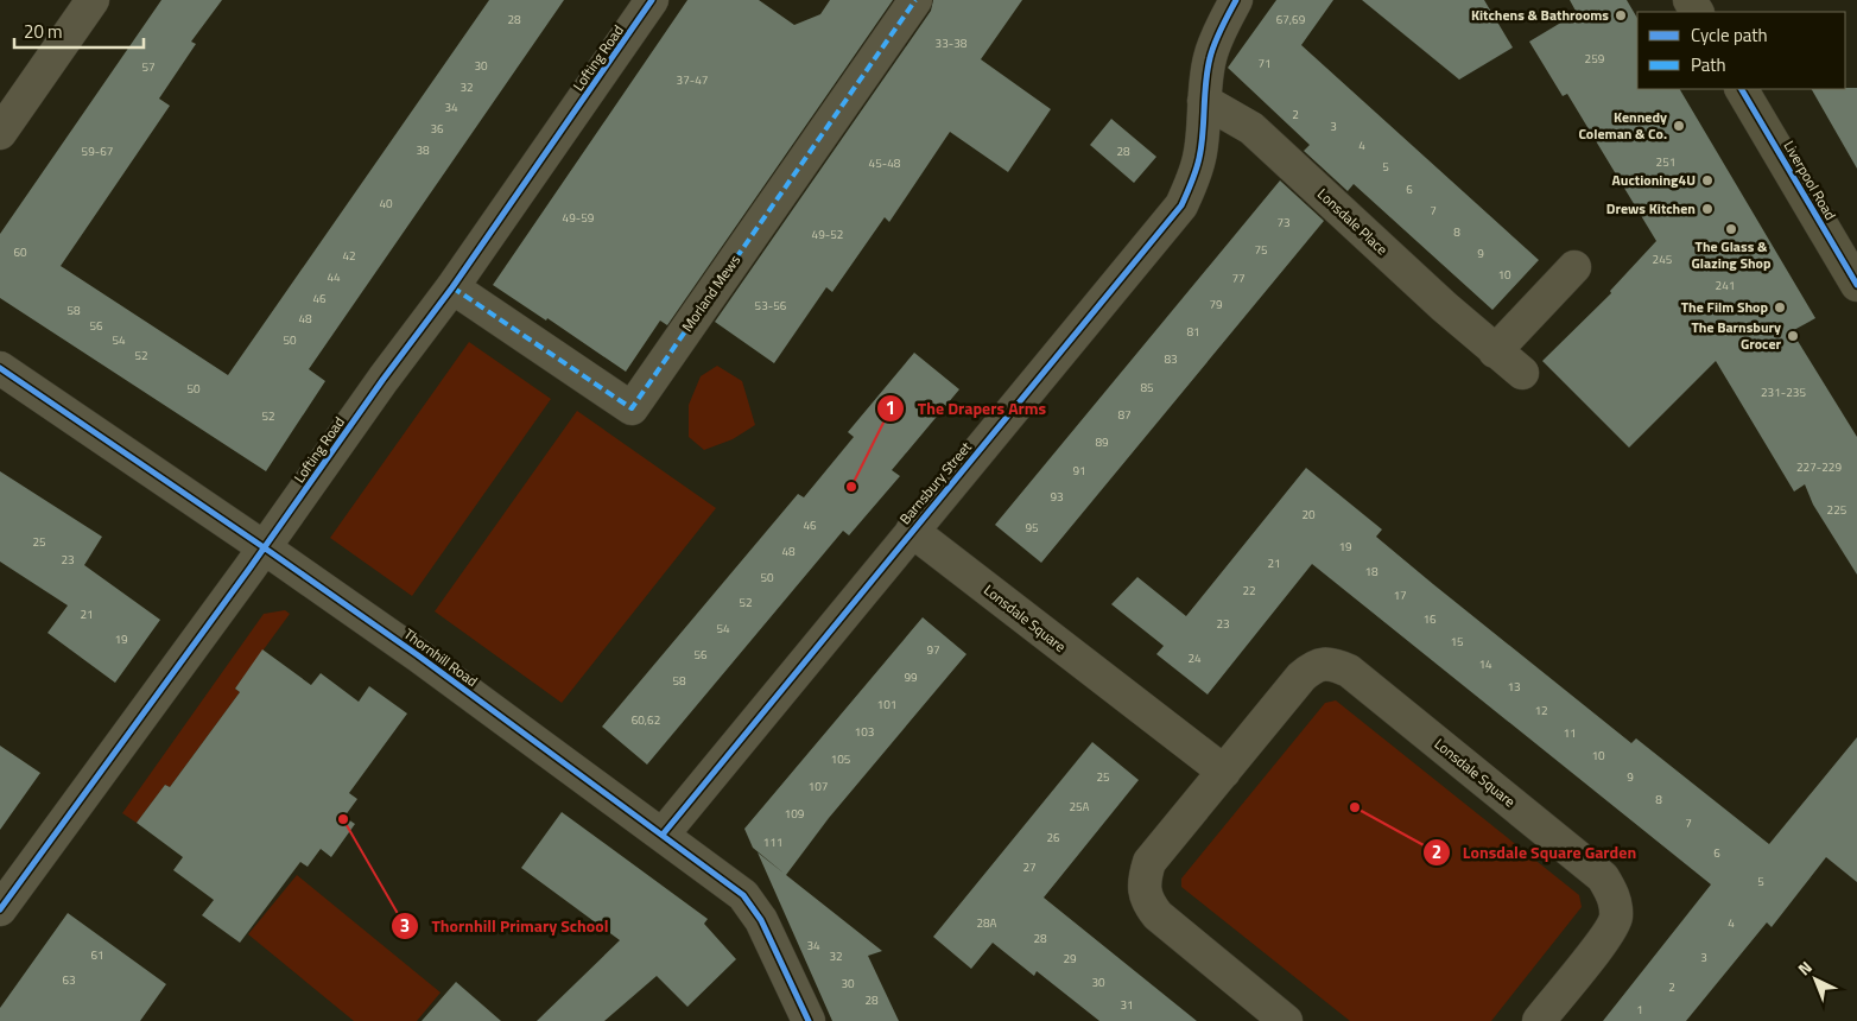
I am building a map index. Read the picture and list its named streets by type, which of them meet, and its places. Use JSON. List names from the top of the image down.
{
  "streets": {
    "main road": ["Liverpool Road"],
    "street": [
      "Lofting Road",
      "Lonsdale Place",
      "Morland Mews",
      "Barnsbury Street",
      "Lonsdale Square",
      "Thornhill Road"
    ]
  },
  "crossings": [
    ["Lofting Road", "Morland Mews"],
    ["Lofting Road", "Thornhill Road"],
    ["Lonsdale Place", "Barnsbury Street"],
    ["Barnsbury Street", "Lonsdale Square"],
    ["Barnsbury Street", "Thornhill Road"]
  ],
  "places": [
    "Kitchens & Bathrooms",
    "Kennedy Coleman & Co.",
    "Auctioning4U",
    "Drews Kitchen",
    "The Glass & Glazing Shop",
    "The Film Shop",
    "The Barnsbury Grocer",
    "The Drapers Arms",
    "Lonsdale Square Garden",
    "Thornhill Primary School"
  ],
  "house_numbers": [
    "28",
    "67,69",
    "33-38",
    "259",
    "71",
    "30",
    "57",
    "37-47",
    "32",
    "34",
    "2",
    "3",
    "36",
    "4",
    "38",
    "59-67",
    "28",
    "251",
    "45-48",
    "5",
    "6",
    "40",
    "7",
    "49-59",
    "73",
    "8",
    "49-52",
    "75",
    "60",
    "9",
    "42",
    "245",
    "10",
    "44",
    "77",
    "241",
    "46",
    "79",
    "53-56",
    "58",
    "48",
    "56",
    "81",
    "54",
    "50",
    "52",
    "83",
    "85",
    "50",
    "231-235",
    "87",
    "52",
    "89",
    "227-229",
    "91",
    "93",
    "225",
    "20",
    "46",
    "95",
    "25",
    "19",
    "48",
    "23",
    "21",
    "18",
    "50",
    "22",
    "17",
    "52",
    "21",
    "16",
    "23",
    "54",
    "19",
    "15",
    "97",
    "56",
    "24",
    "14",
    "99",
    "58",
    "13",
    "101",
    "12",
    "60,62",
    "103",
    "11",
    "10",
    "105",
    "25",
    "9",
    "107",
    "8",
    "25A",
    "109",
    "7",
    "26",
    "111",
    "6",
    "27",
    "5",
    "28A",
    "4",
    "28",
    "34",
    "61",
    "32",
    "3",
    "29",
    "63",
    "30",
    "30",
    "2",
    "28",
    "31",
    "1"
  ],
  "legend": ["Cycle path", "Path"],
  "scale_bar": "20 m",
  "north": "top left"
}
